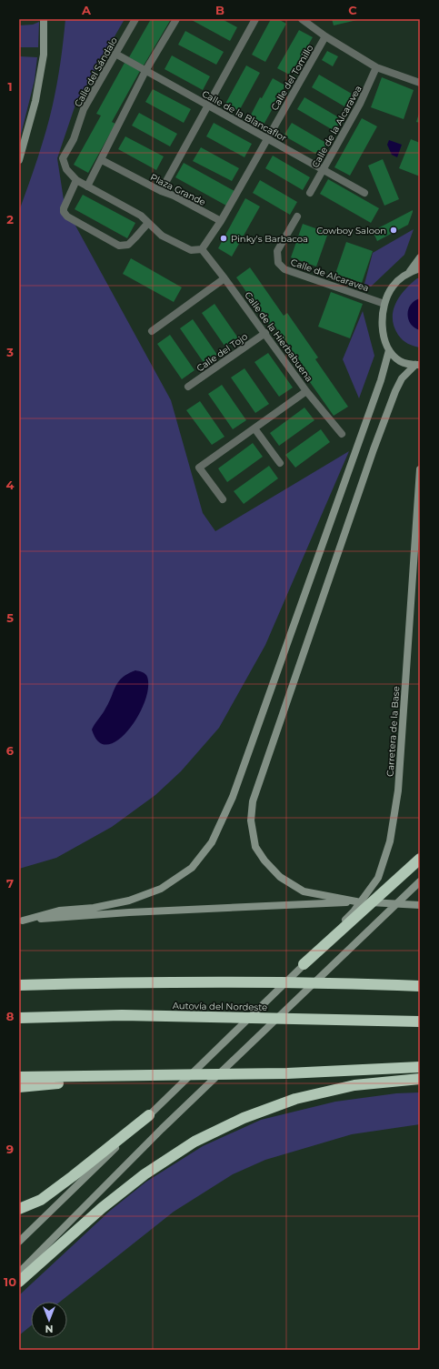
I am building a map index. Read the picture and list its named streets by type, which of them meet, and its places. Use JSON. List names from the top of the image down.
{
  "streets": {
    "highway": ["Autovía del Nordeste"],
    "street": [
      "Calle del Sándalo",
      "Calle del Tomillo",
      "Calle de la Blancaflor",
      "Calle de la Alcaravea",
      "Plaza Grande",
      "Calle de Alcaravea",
      "Calle de la Hierbabuena",
      "Calle del Tojo",
      "Carretera de la Base"
    ]
  },
  "crossings": [
    ["Calle del Sándalo", "Calle de la Blancaflor"],
    ["Calle del Tomillo", "Calle de la Blancaflor"],
    ["Calle del Tomillo", "Plaza Grande"],
    ["Calle de la Blancaflor", "Calle de la Alcaravea"],
    ["Calle de la Hierbabuena", "Calle del Tojo"]
  ],
  "places": ["Cowboy Saloon", "Pinky's Barbacoa"],
  "north": "bottom",
  "grid": {
    "columns": ["A", "B", "C"],
    "rows": [
      "1",
      "2",
      "3",
      "4",
      "5",
      "6",
      "7",
      "8",
      "9",
      "10"
    ]
  }
}
